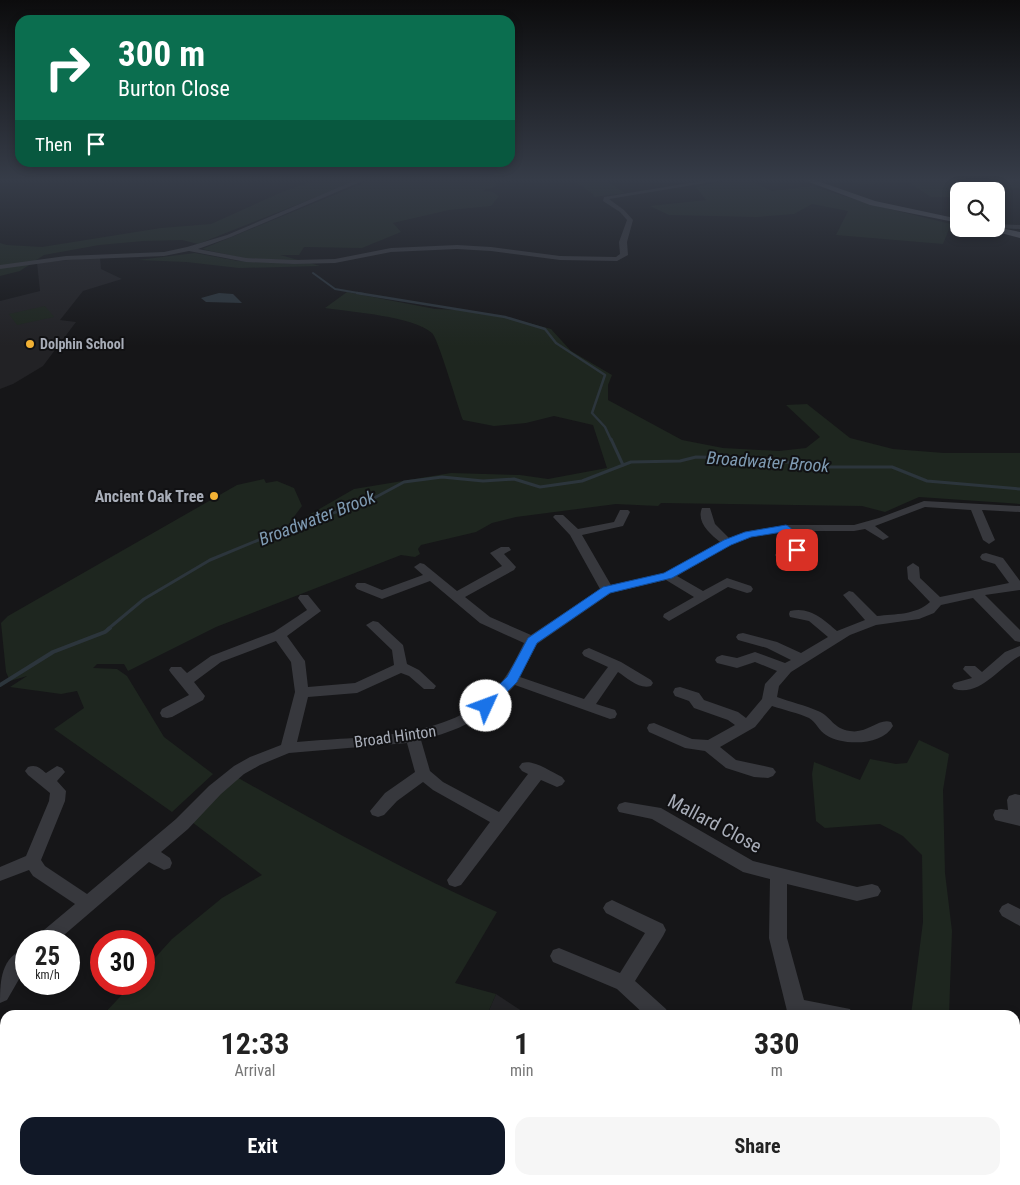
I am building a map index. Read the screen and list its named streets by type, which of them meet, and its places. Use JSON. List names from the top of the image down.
{
  "streets": {
    "street": ["Broad Hinton", "Mallard Close"]
  },
  "water": ["Broadwater Brook"],
  "places": ["Dolphin School", "Ancient Oak Tree"],
  "page": {
    "turn": ["300 m", "Burton Close"],
    "then": "Then",
    "speed": "25 km/h",
    "limit": "30",
    "eta": [
      "12:33",
      "Arrival",
      "1",
      "min",
      "330",
      "m"
    ],
    "buttons": ["Exit", "Share"]
  }
}
